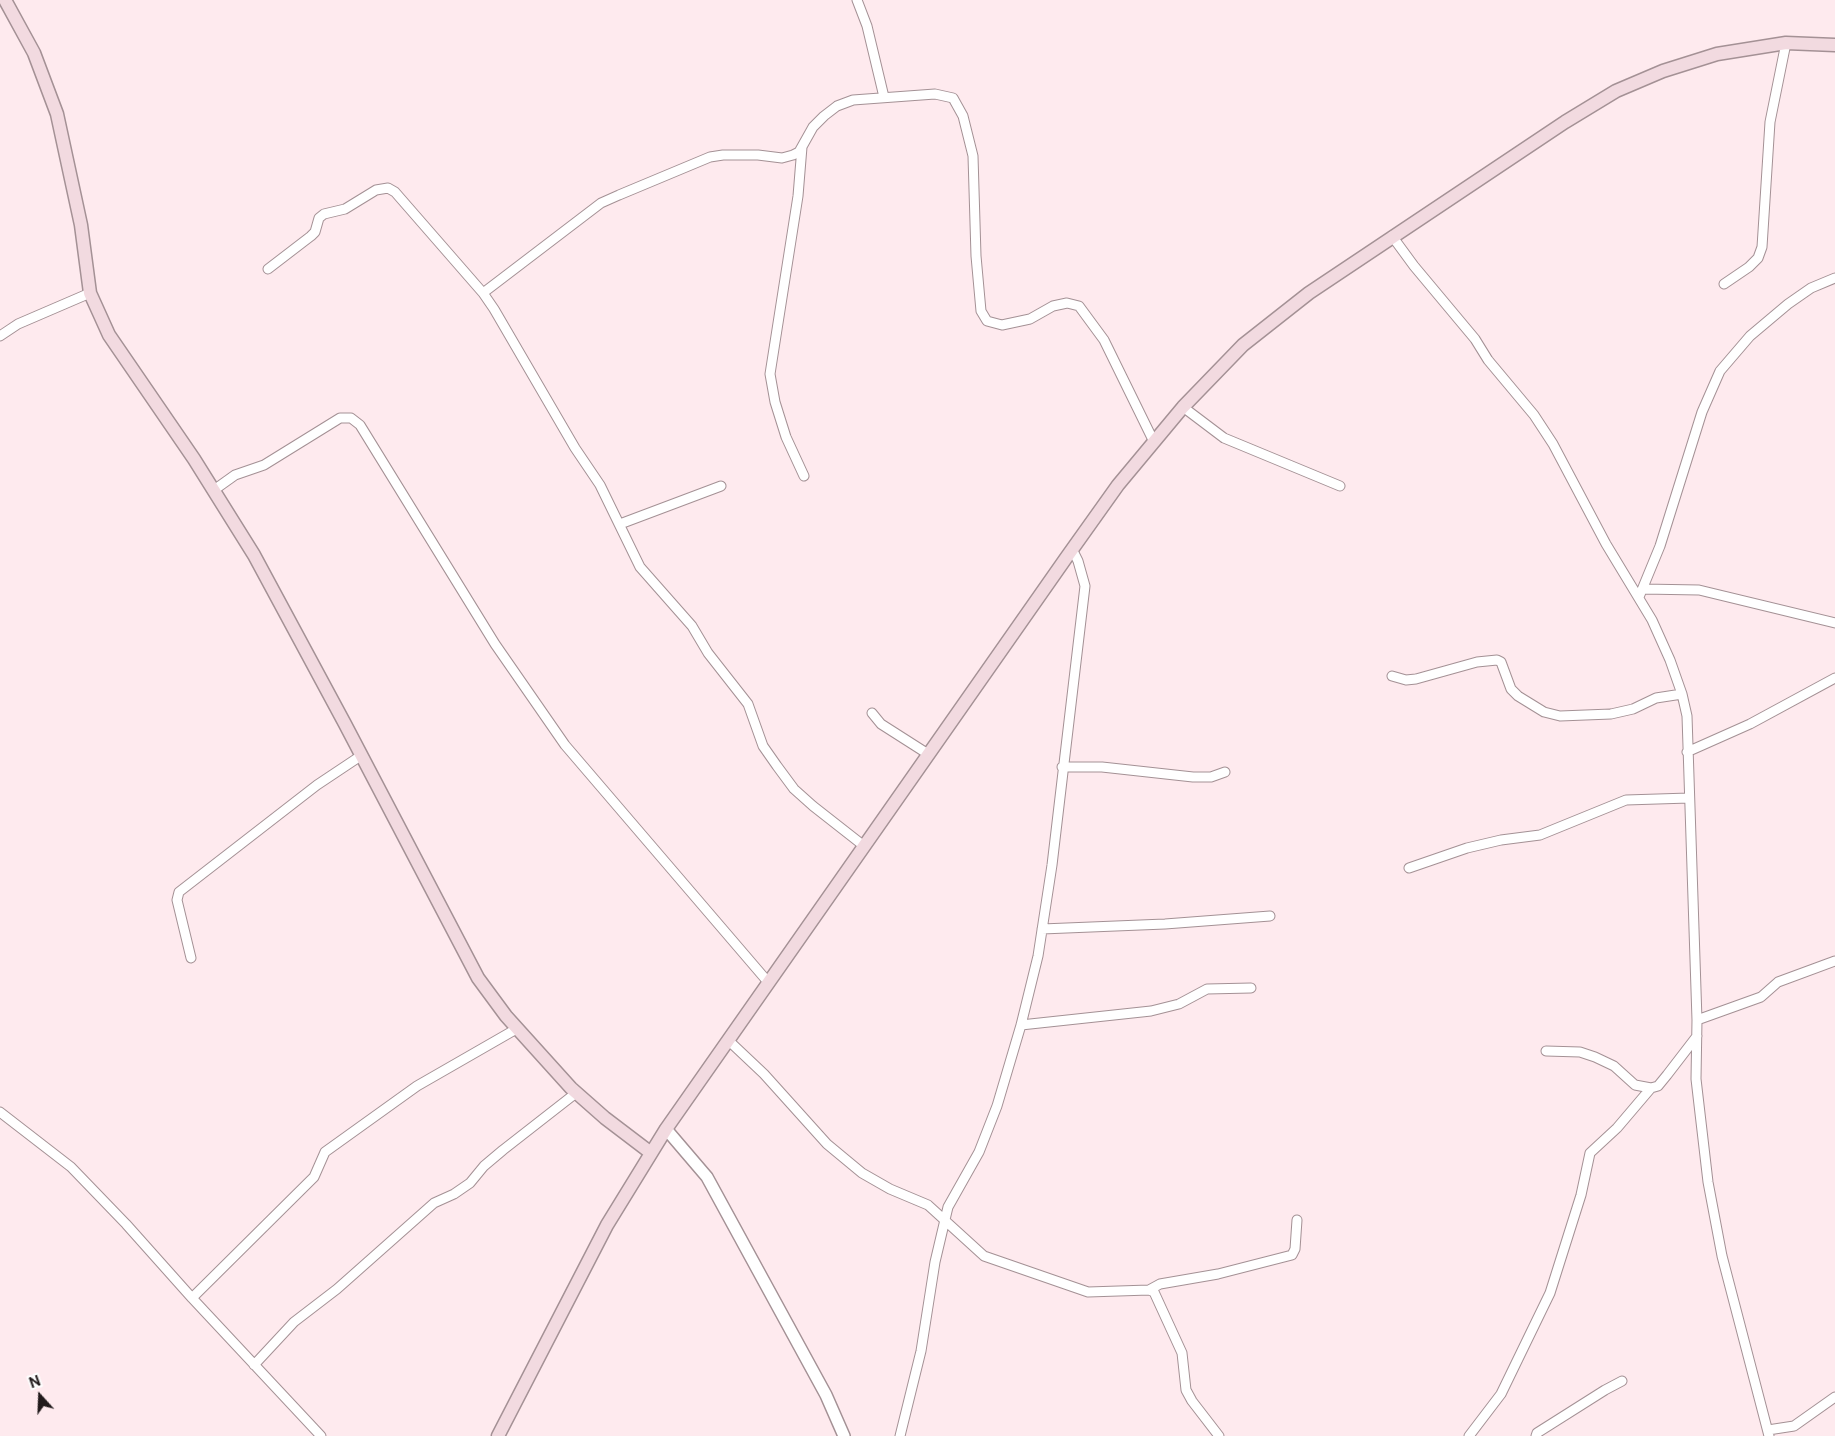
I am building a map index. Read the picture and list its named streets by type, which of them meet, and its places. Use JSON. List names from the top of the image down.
{
  "north": "top"
}
